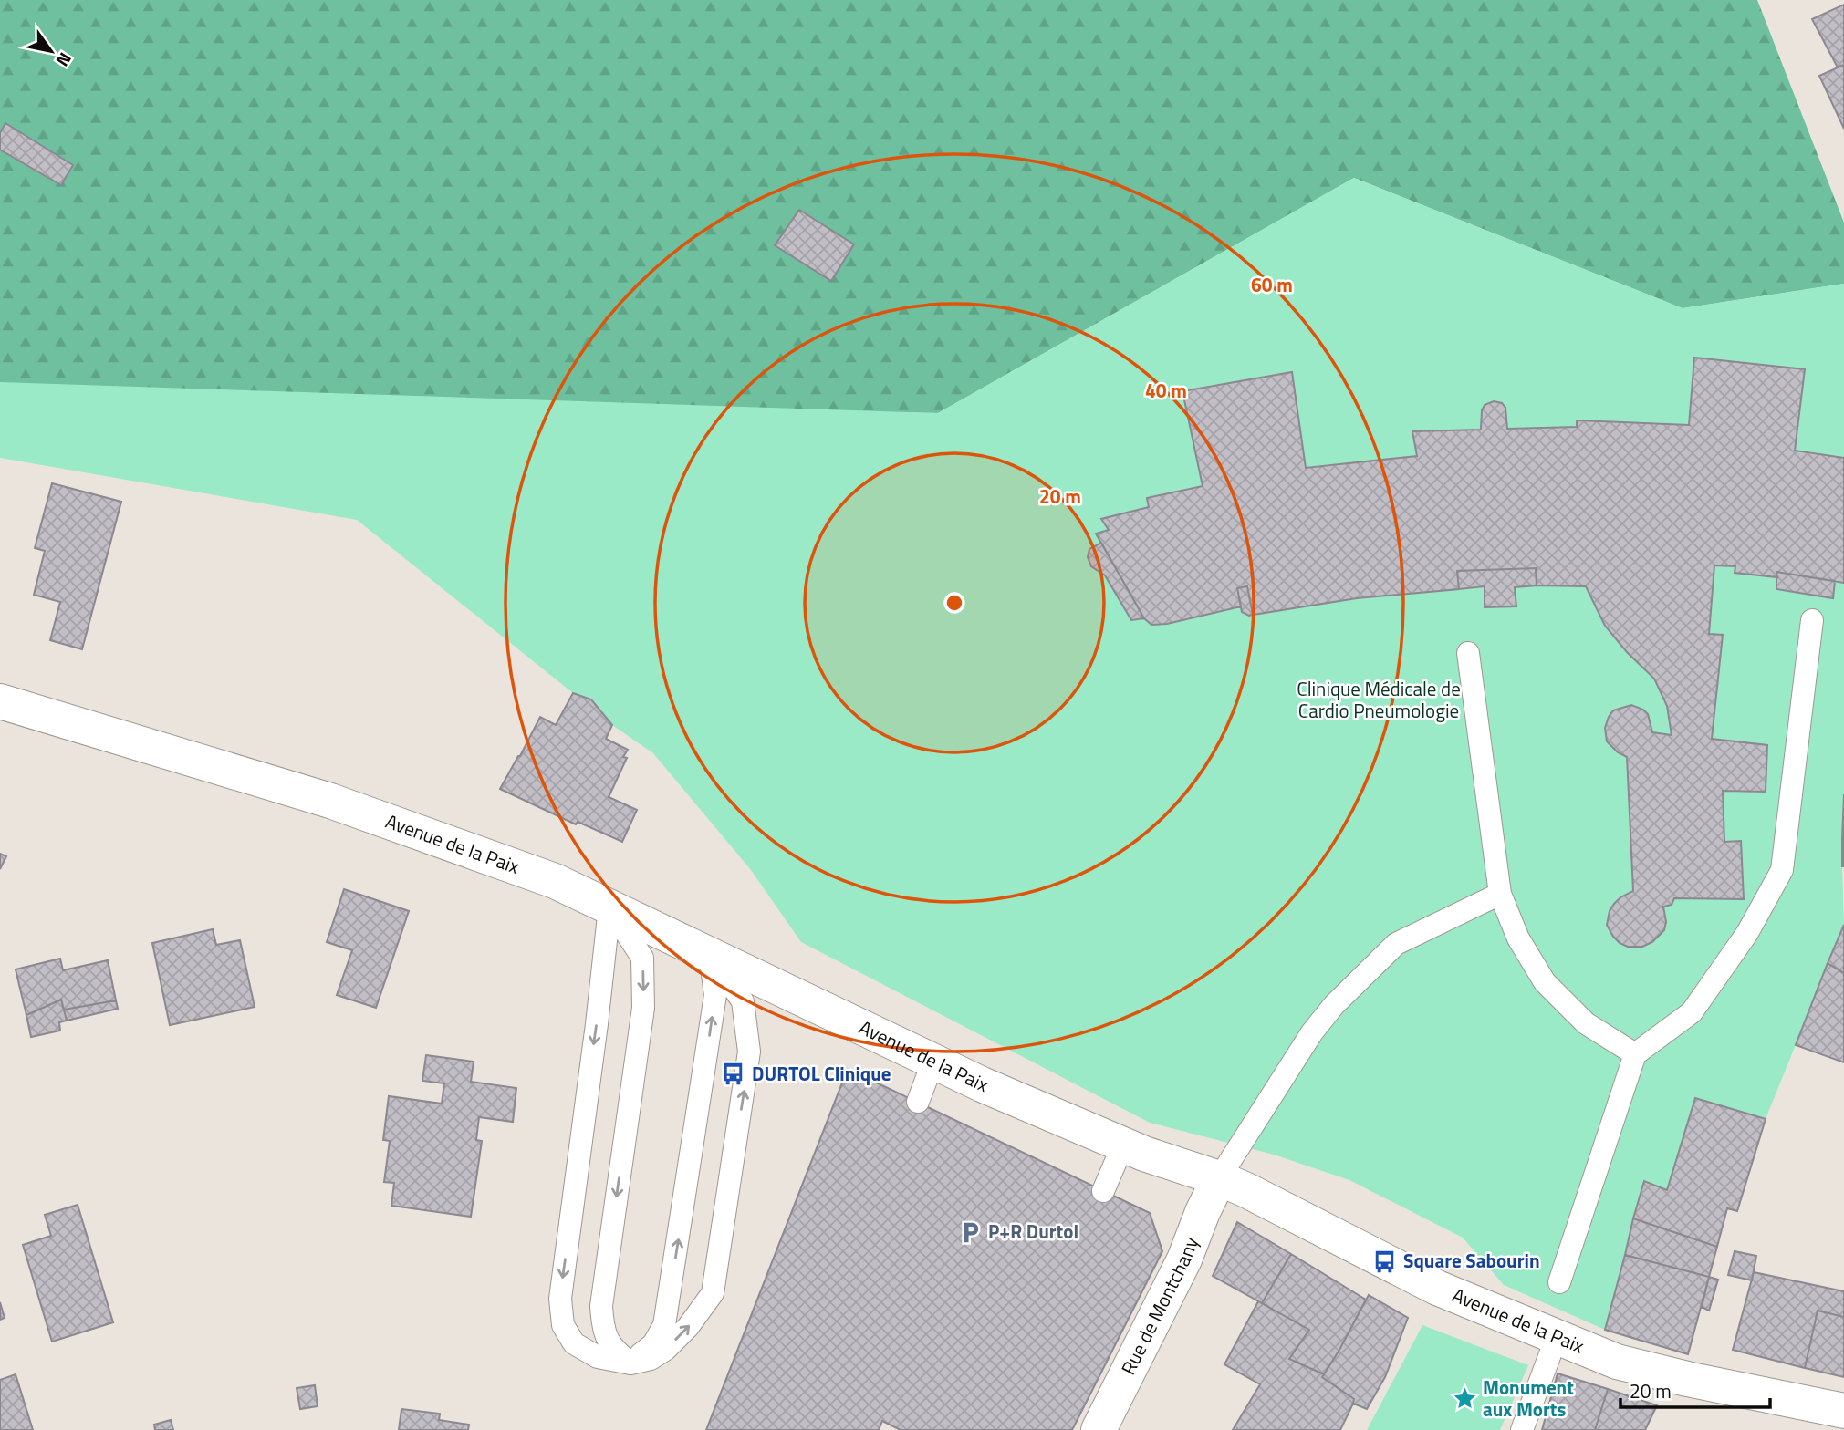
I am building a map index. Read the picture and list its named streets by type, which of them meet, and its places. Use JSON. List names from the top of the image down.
{
  "streets": {
    "main road": ["Avenue de la Paix", "Rue de Montchany"]
  },
  "crossings": [
    ["Avenue de la Paix", "Rue de Montchany"]
  ],
  "parks": ["Clinique Médicale de Cardio Pneumologie"],
  "places": {
    "bus stop": ["DURTOL Clinique", "Square Sabourin"],
    "parking": ["P+R Durtol"],
    "place": ["Monument aux Morts"]
  },
  "scale_bar": "20 m",
  "north": "bottom right",
  "rings": ["60 m", "40 m", "20 m"]
}
